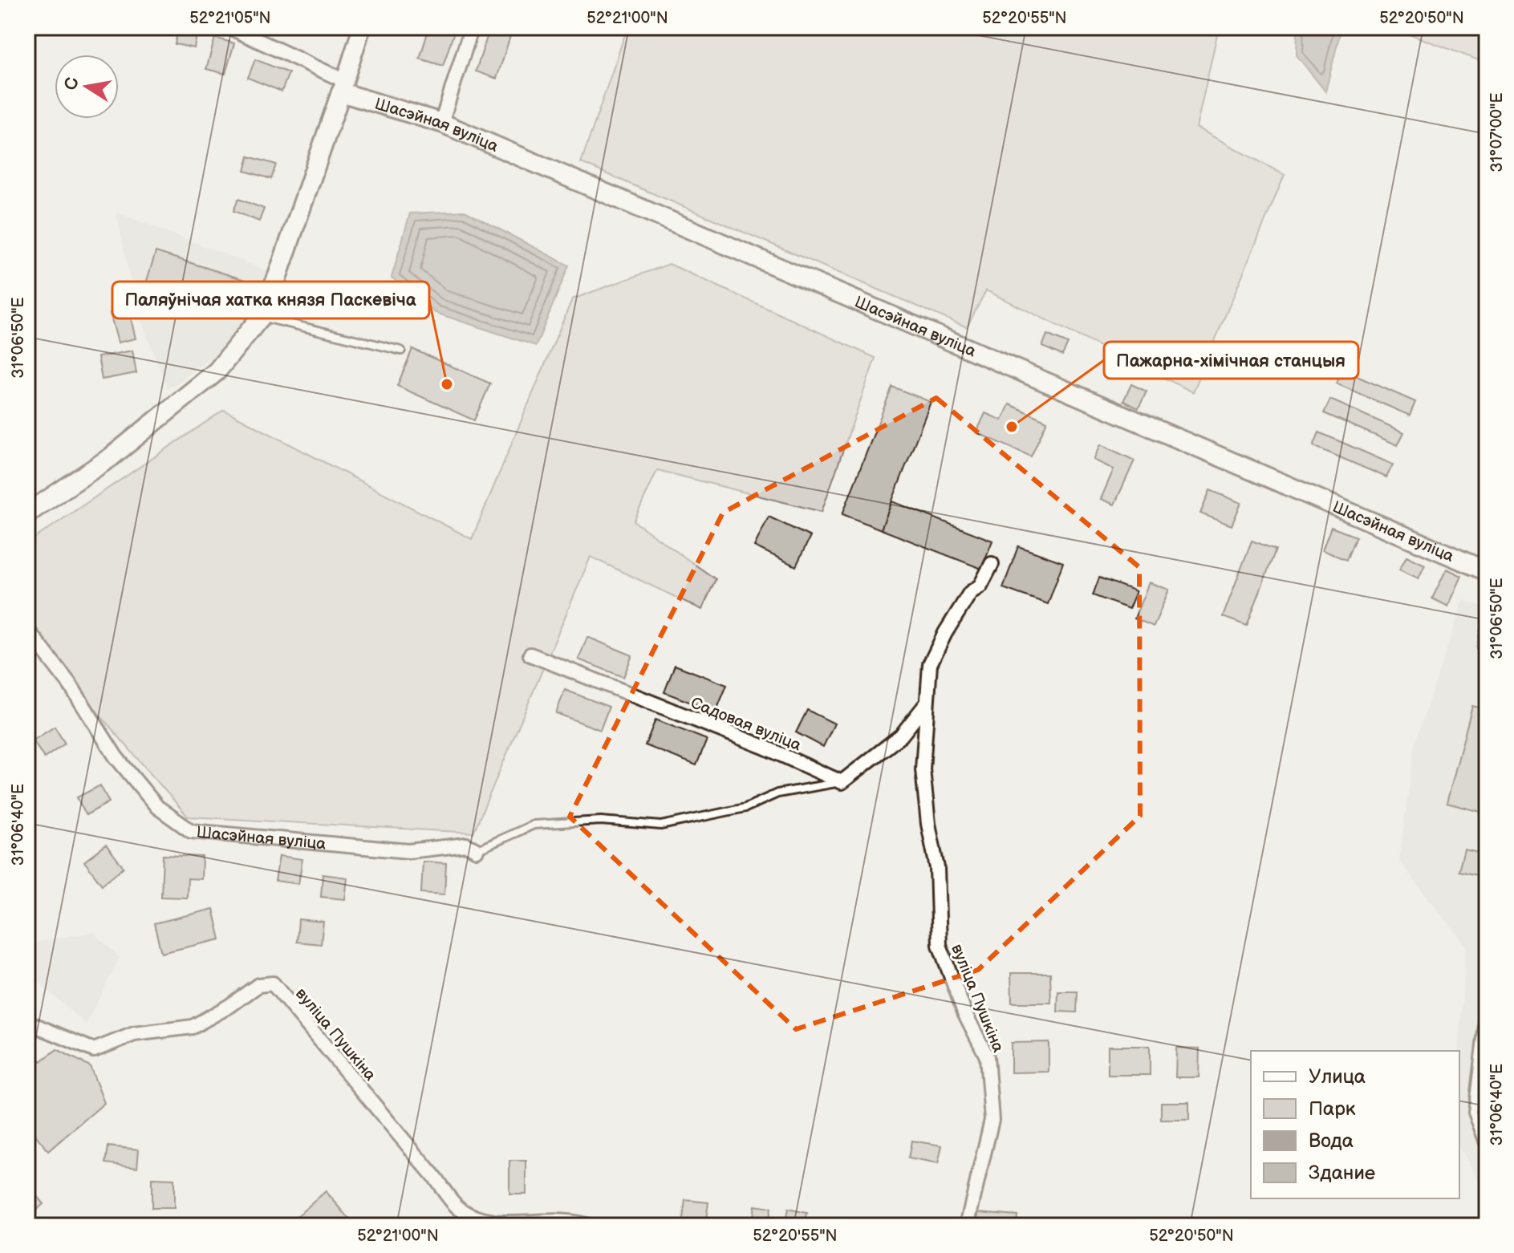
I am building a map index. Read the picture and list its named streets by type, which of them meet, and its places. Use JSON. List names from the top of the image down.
{
  "streets": {
    "main road": ["Шасэйная вуліца"],
    "street": ["Садовая вуліца", "вуліца Пушкіна"]
  },
  "places": ["Паляўнічая хатка князя Паскевіча", "Пажарна-хімічная станцыя"],
  "legend": [
    "Улица",
    "Парк",
    "Вода",
    "Здание"
  ],
  "north": "left",
  "coordinates": [
    "52°21'05\"N",
    "52°21'00\"N",
    "52°20'55\"N",
    "52°20'50\"N",
    "31°07'00\"E",
    "31°06'50\"E",
    "31°06'40\"E"
  ]
}
